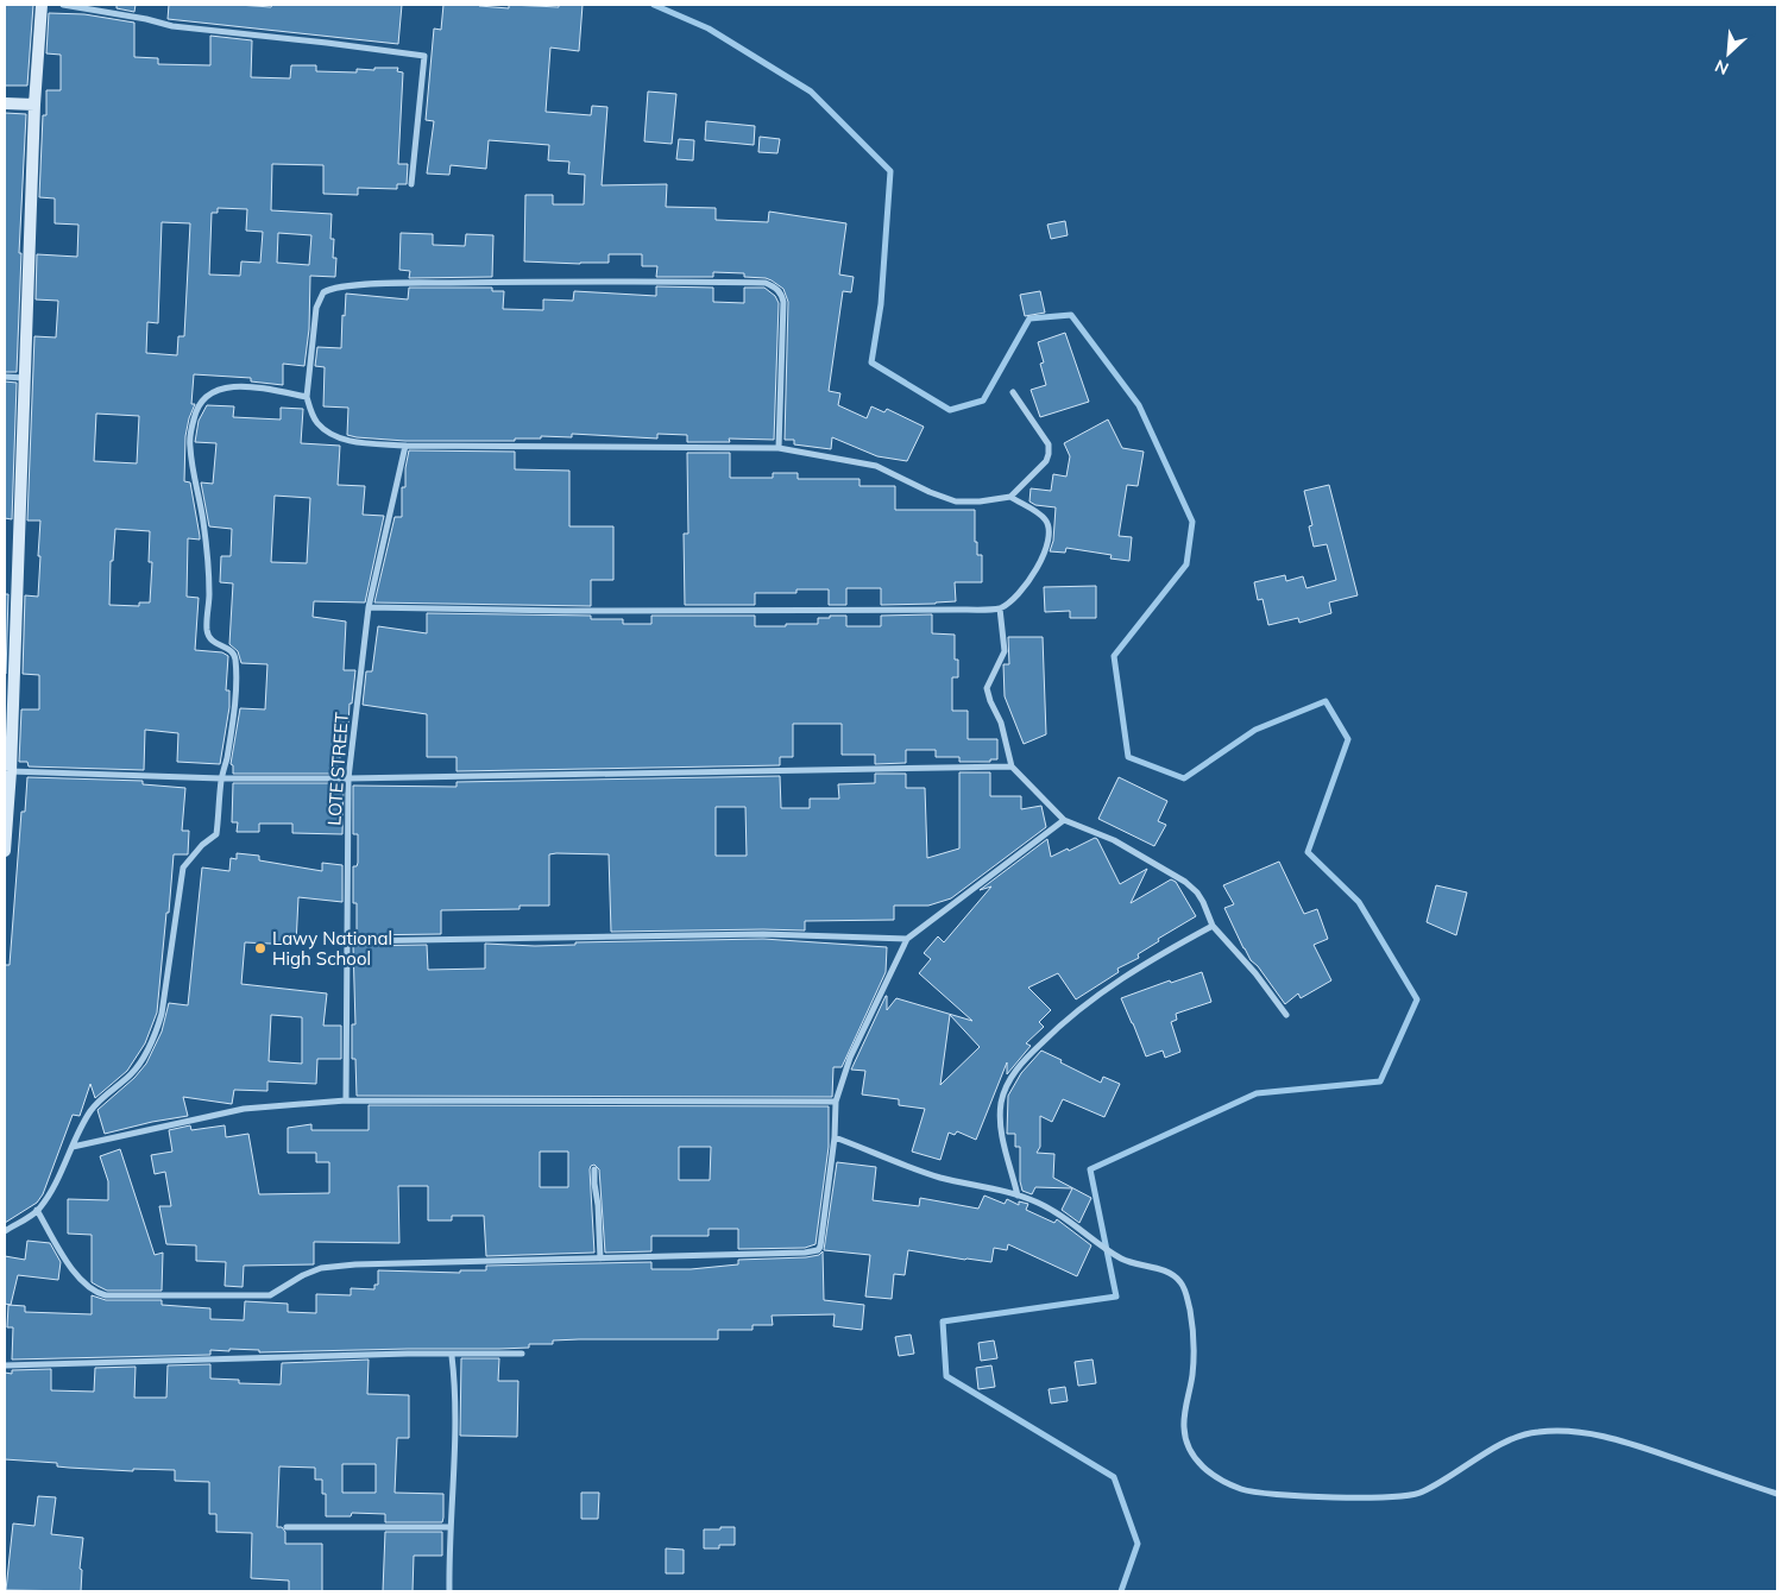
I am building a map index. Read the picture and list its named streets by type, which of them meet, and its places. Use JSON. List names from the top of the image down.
{
  "streets": {
    "street": ["LOTE STREET"]
  },
  "places": ["Lawy National High School"],
  "north": "bottom left"
}
